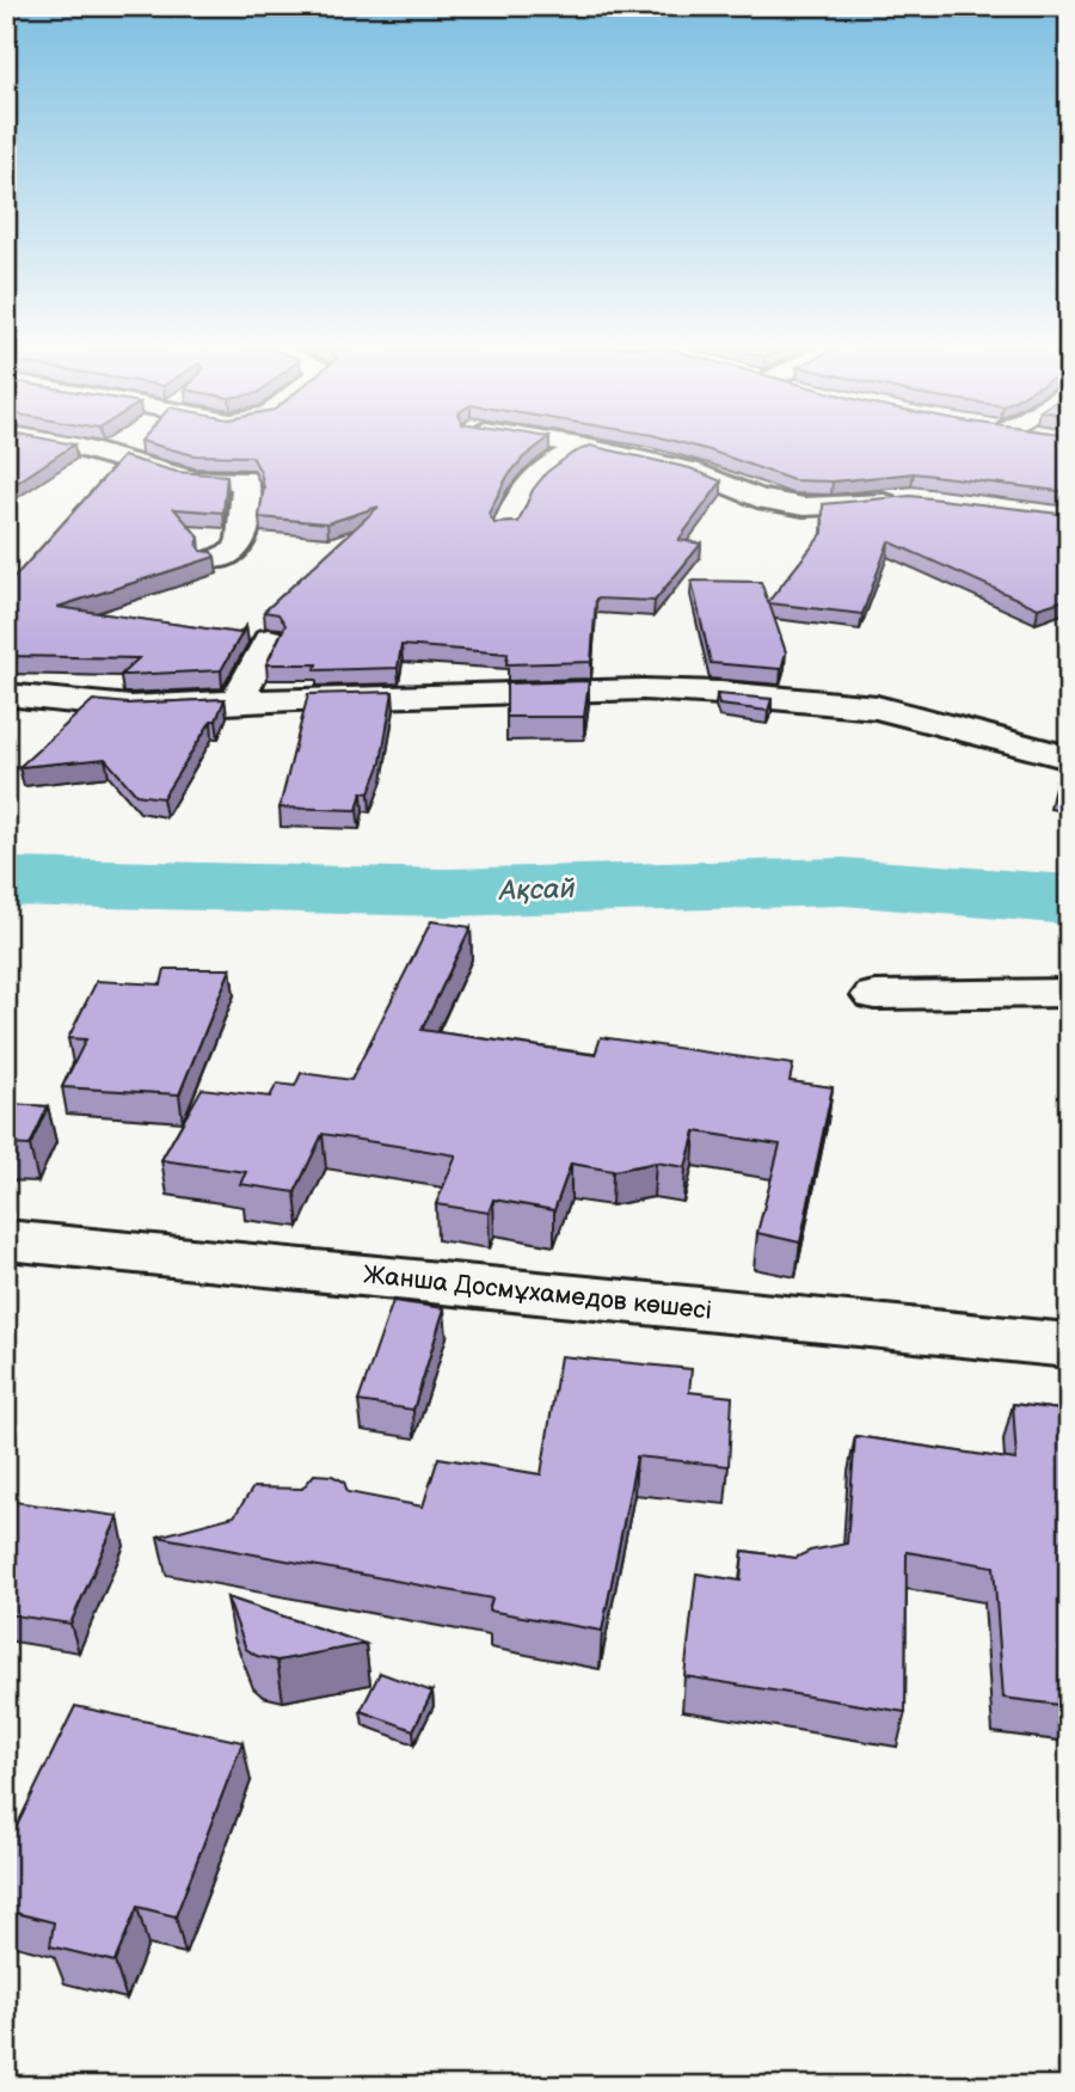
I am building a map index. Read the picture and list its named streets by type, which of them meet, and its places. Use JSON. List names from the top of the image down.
{
  "streets": {
    "street": ["Жанша Досмұхамедов көшесі"]
  },
  "water": ["Ақсай"]
}
